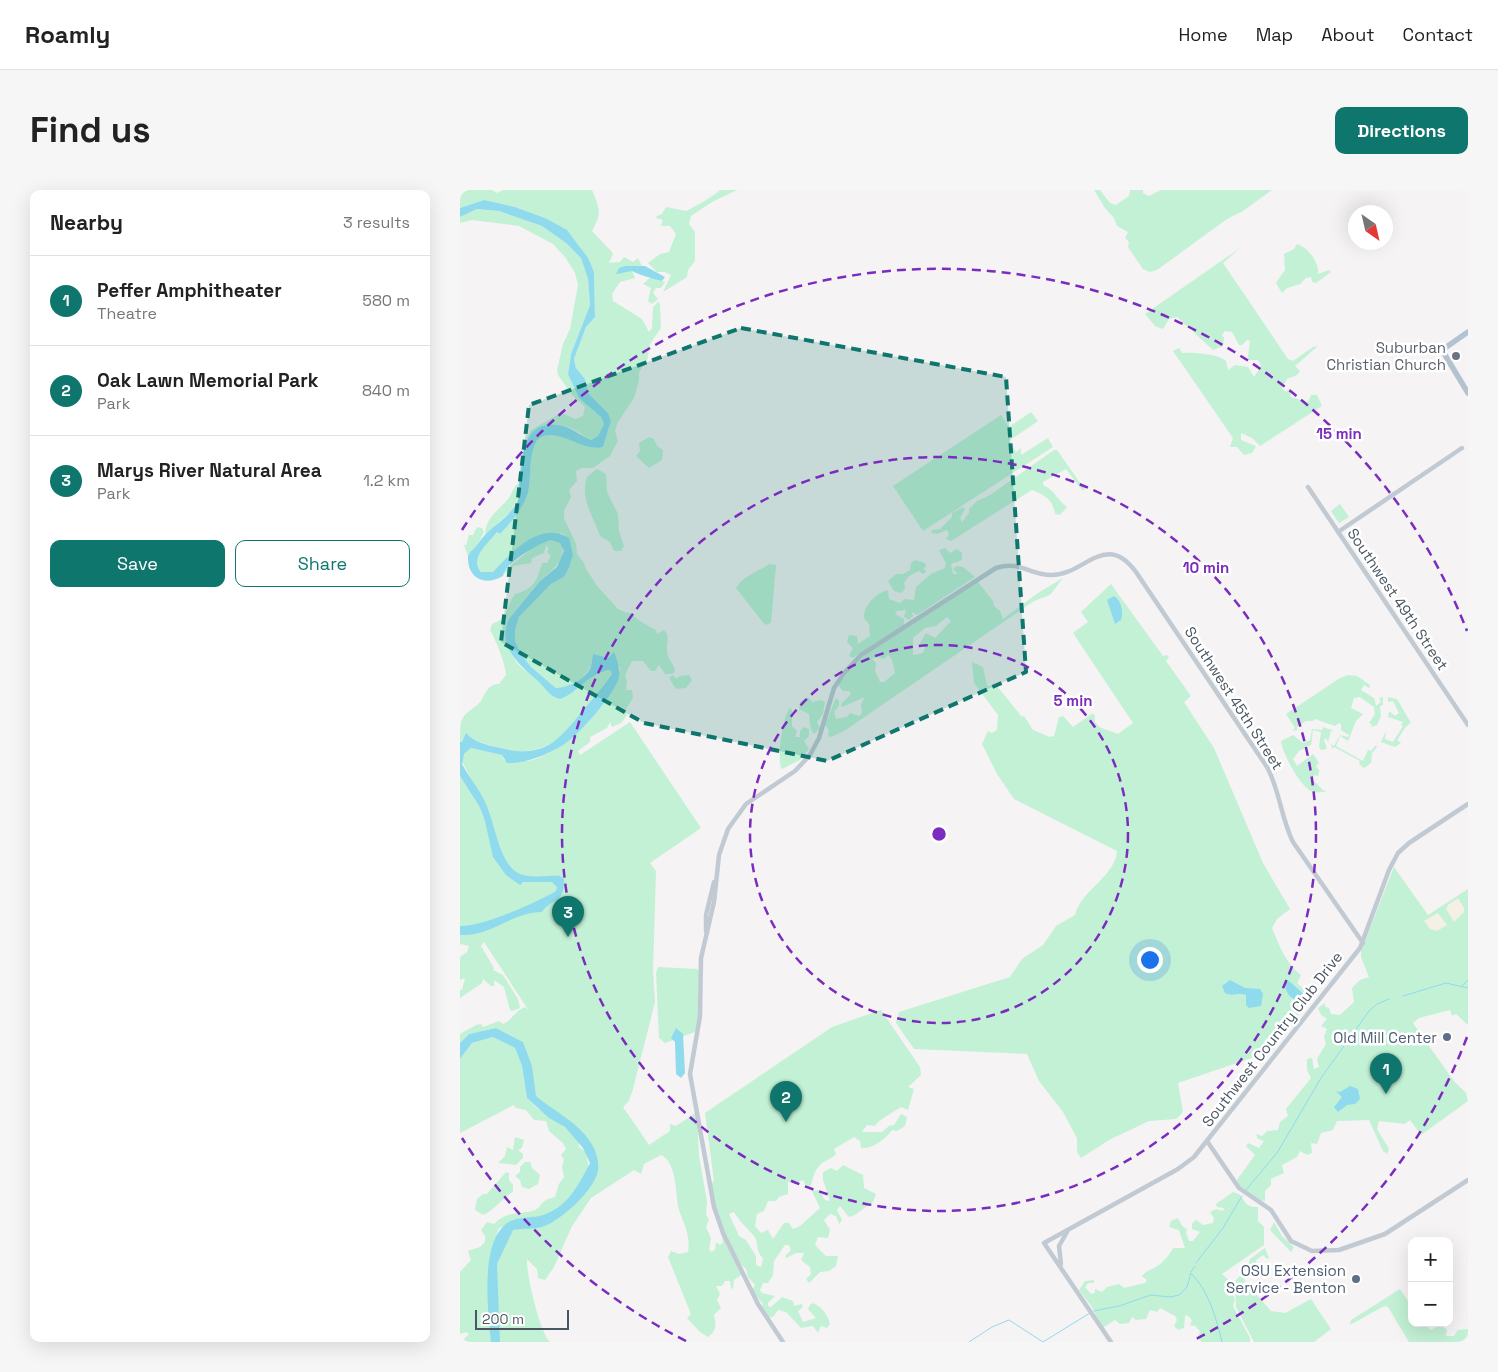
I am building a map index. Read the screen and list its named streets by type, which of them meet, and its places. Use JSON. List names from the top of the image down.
{
  "streets": {
    "street": ["Southwest 49th Street", "Southwest 45th Street", "Southwest Country Club Drive"]
  },
  "crossings": [
    ["Southwest 45th Street", "Southwest Country Club Drive"]
  ],
  "places": ["Suburban Christian Church", "Old Mill Center", "OSU Extension Service - Benton"],
  "scale_bar": "200 m",
  "north": "bottom right",
  "page": {
    "header": "Roamly",
    "nav": [
      "Home",
      "Map",
      "About",
      "Contact"
    ],
    "buttons": [
      "Directions",
      ["Save", "Share"]
    ],
    "title": "Find us",
    "heading": ["Nearby", "3 results"],
    "list": [
      {
        "mark": "1",
        "name": "Peffer Amphitheater",
        "note": "Theatre",
        "value": "580 m"
      },
      {
        "mark": "2",
        "name": "Oak Lawn Memorial Park",
        "note": "Park",
        "value": "840 m"
      },
      {
        "mark": "3",
        "name": "Marys River Natural Area",
        "note": "Park",
        "value": "1.2 km"
      }
    ],
    "pins": ["3", "1", "2"],
    "map_buttons": ["+", "−"],
    "scale": "200 m"
  },
  "rings": ["15 min", "10 min", "5 min"]
}
